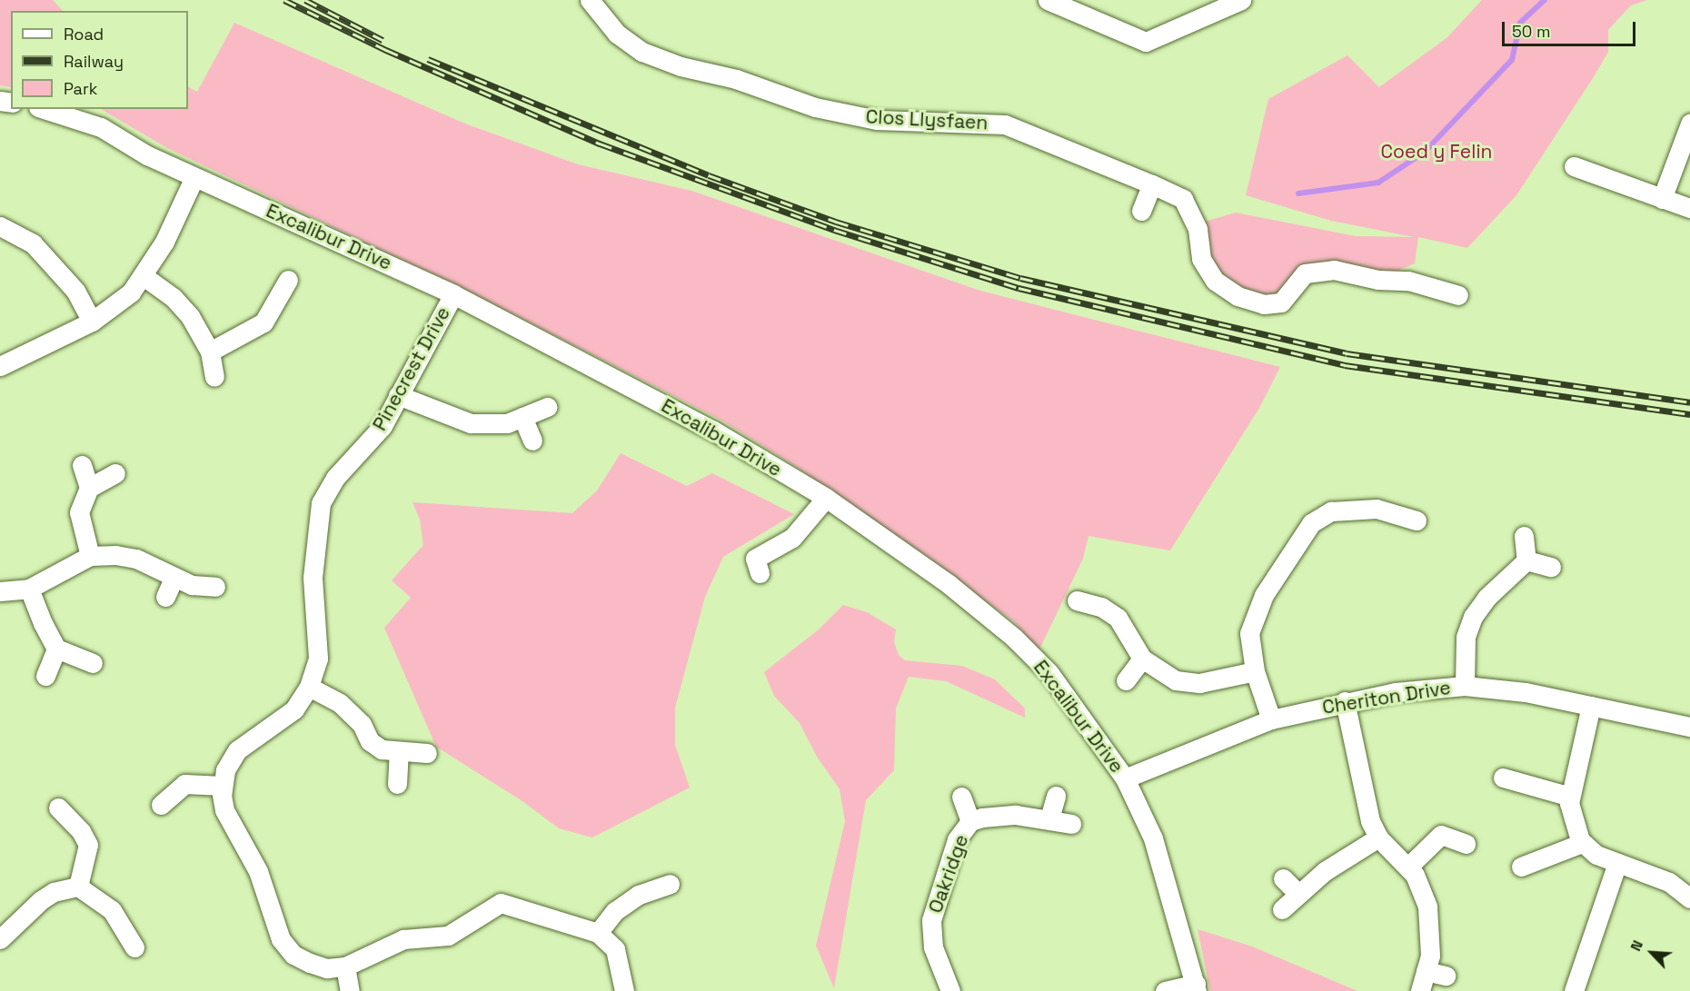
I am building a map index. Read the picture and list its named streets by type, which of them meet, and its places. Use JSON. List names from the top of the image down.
{
  "streets": {
    "street": [
      "Clos Llysfaen",
      "Excalibur Drive",
      "Pinecrest Drive",
      "Cheriton Drive",
      "Oakridge"
    ]
  },
  "crossings": [
    ["Excalibur Drive", "Pinecrest Drive"],
    ["Excalibur Drive", "Cheriton Drive"]
  ],
  "parks": ["Coed y Felin"],
  "legend": ["Road", "Railway", "Park"],
  "scale_bar": "50 m",
  "north": "top left"
}
